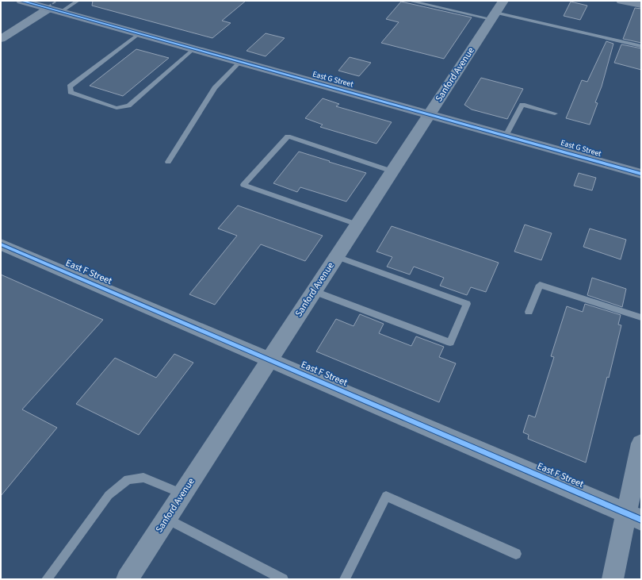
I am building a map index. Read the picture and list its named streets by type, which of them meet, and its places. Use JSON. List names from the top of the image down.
{
  "streets": {
    "street": ["Sanford Avenue", "East G Street", "East F Street"]
  },
  "crossings": [
    ["Sanford Avenue", "East G Street"],
    ["Sanford Avenue", "East F Street"]
  ]
}
